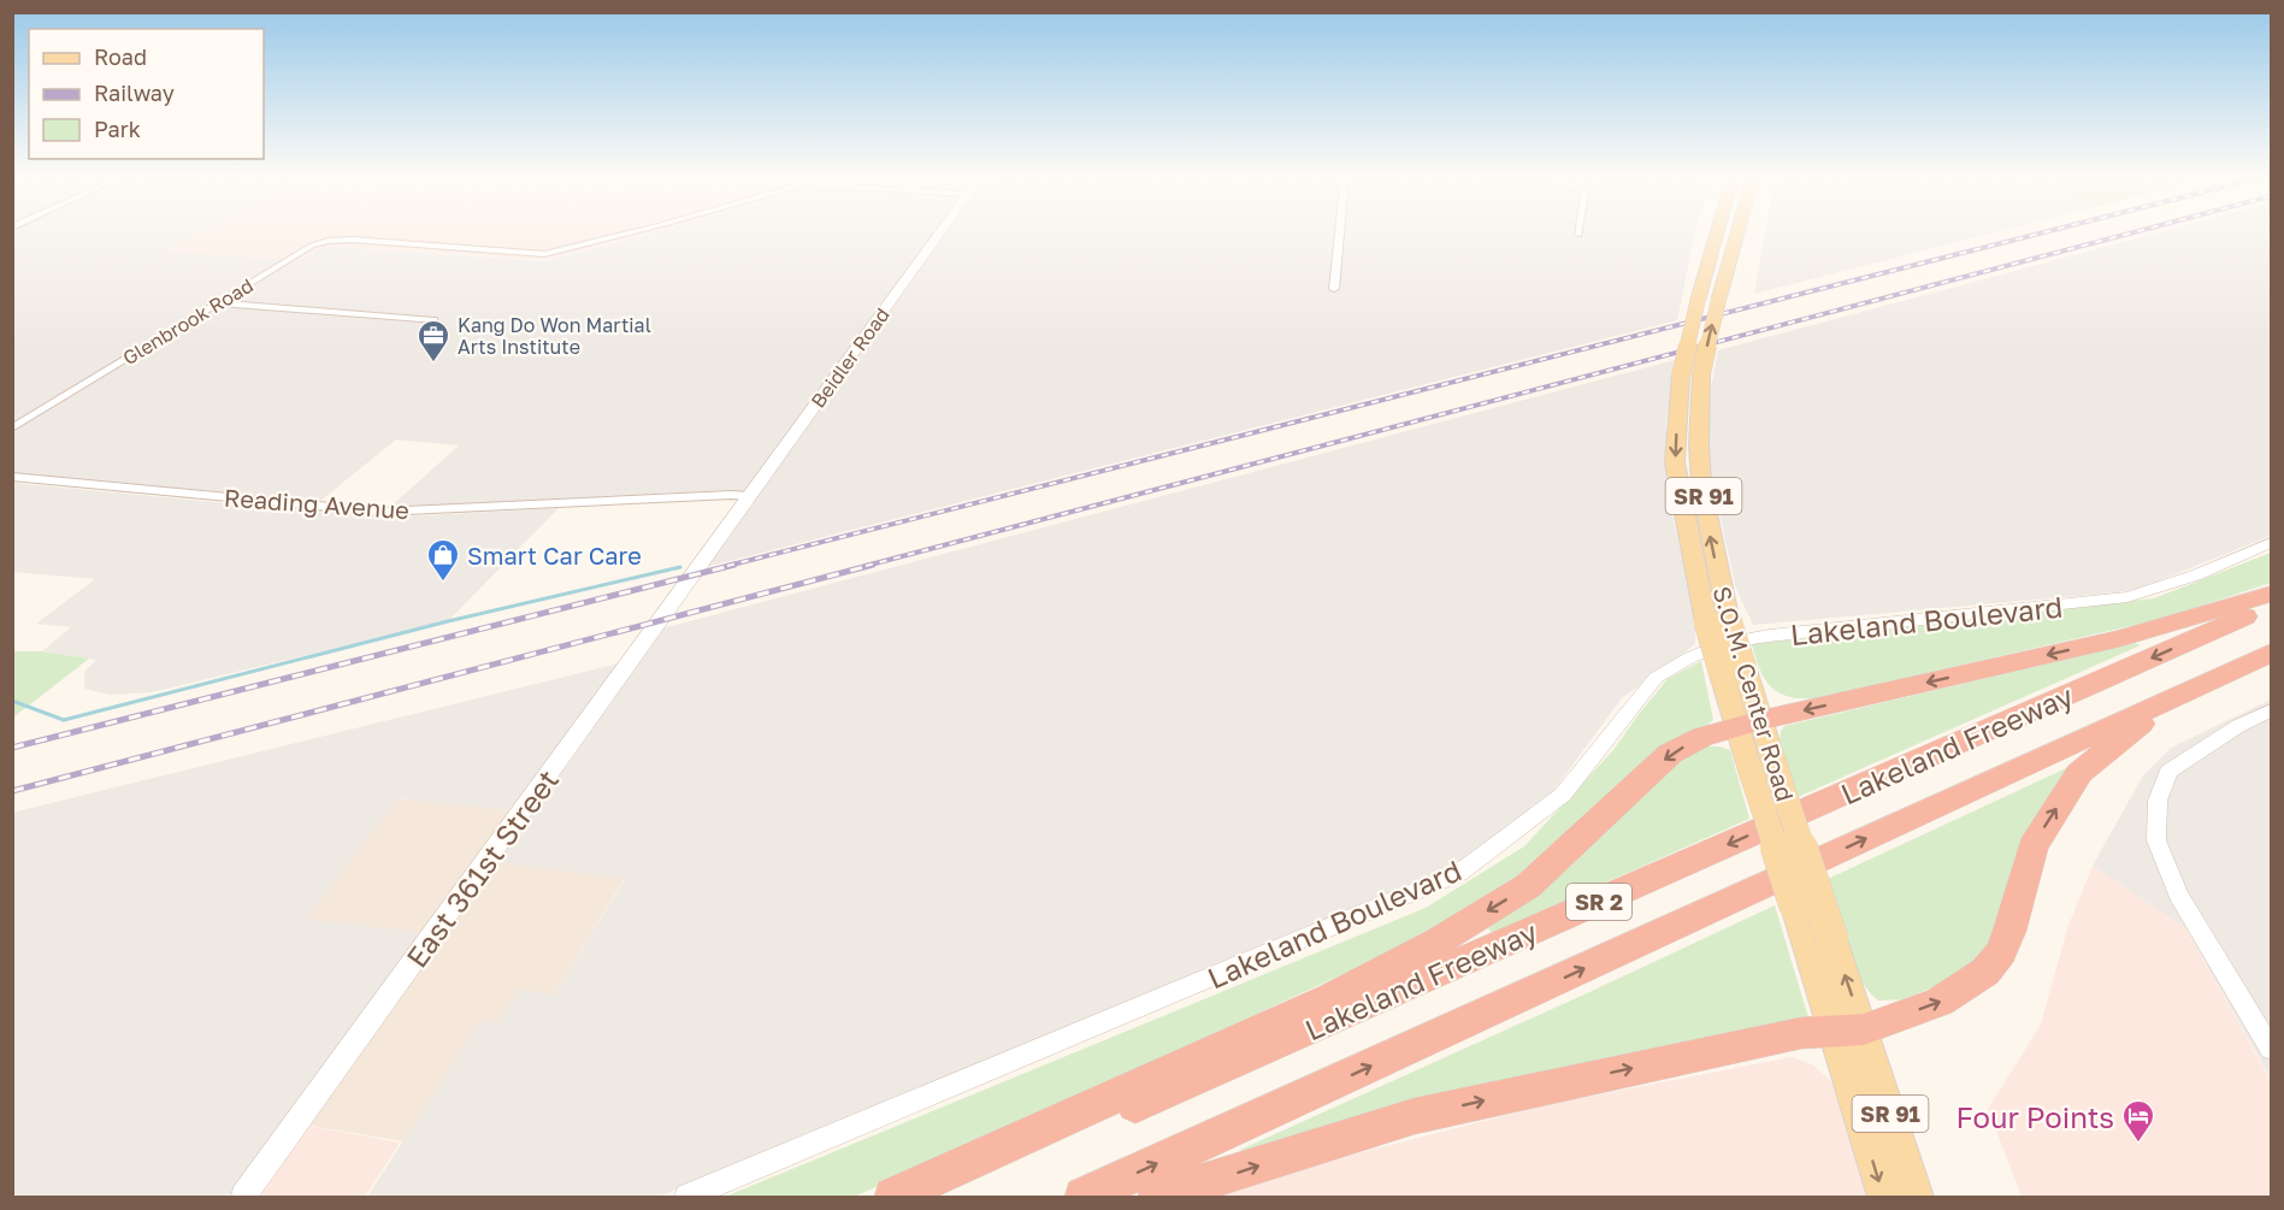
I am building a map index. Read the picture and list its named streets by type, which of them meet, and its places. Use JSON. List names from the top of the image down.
{
  "streets": {
    "highway": ["Lakeland Freeway", "SR 2"],
    "main road": ["SR 91", "S.O.M. Center Road"],
    "street": [
      "Glenbrook Road",
      "Beidler Road",
      "Reading Avenue",
      "Lakeland Boulevard",
      "East 361st Street"
    ]
  },
  "crossings": [
    ["Beidler Road", "Reading Avenue"],
    ["Beidler Road", "East 361st Street"]
  ],
  "places": {
    "office": ["Kang Do Won Martial Arts Institute"],
    "shop": ["Smart Car Care"],
    "hotel": ["Four Points"]
  },
  "legend": ["Road", "Railway", "Park"]
}
